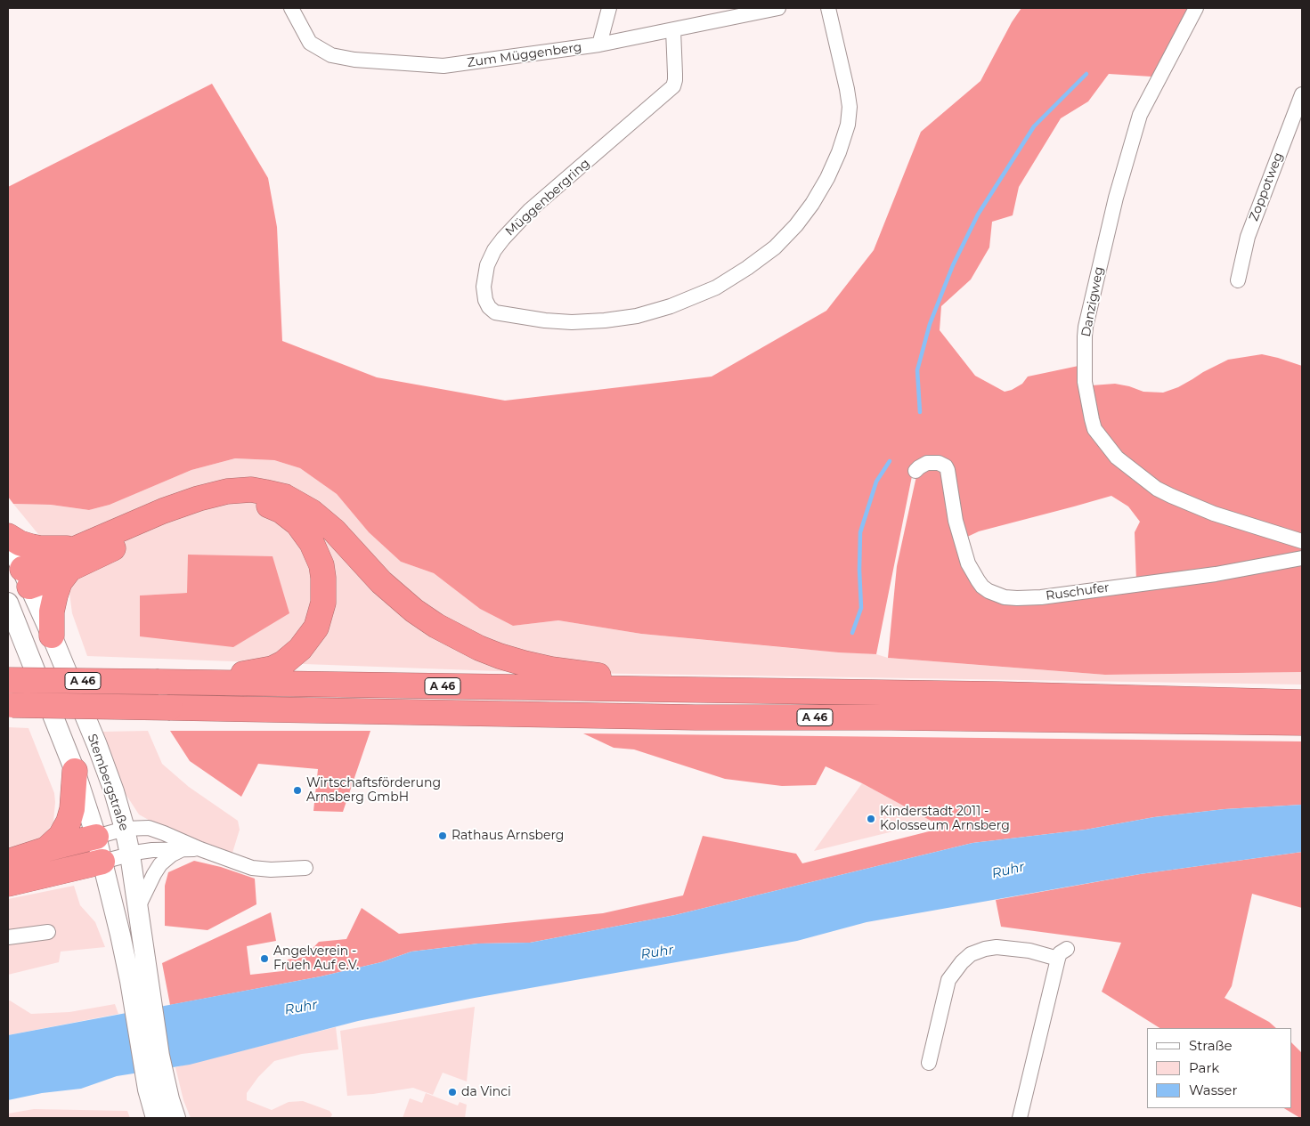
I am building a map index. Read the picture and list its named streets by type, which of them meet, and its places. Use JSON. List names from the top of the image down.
{
  "streets": {
    "highway": ["A 46"],
    "main road": ["Stembergstraße"],
    "street": [
      "Zum Müggenberg",
      "Zoppotweg",
      "Müggenbergring",
      "Danzigweg",
      "Ruschufer"
    ]
  },
  "crossings": [
    ["Zum Müggenberg", "Müggenbergring"]
  ],
  "water": ["Ruhr"],
  "places": [
    "Wirtschaftsförderung Arnsberg GmbH",
    "Kinderstadt 2011 - Kolosseum Arnsberg",
    "Rathaus Arnsberg",
    "Angelverein - Frueh Auf e.V.",
    "da Vinci"
  ],
  "legend": ["Straße", "Park", "Wasser"]
}
